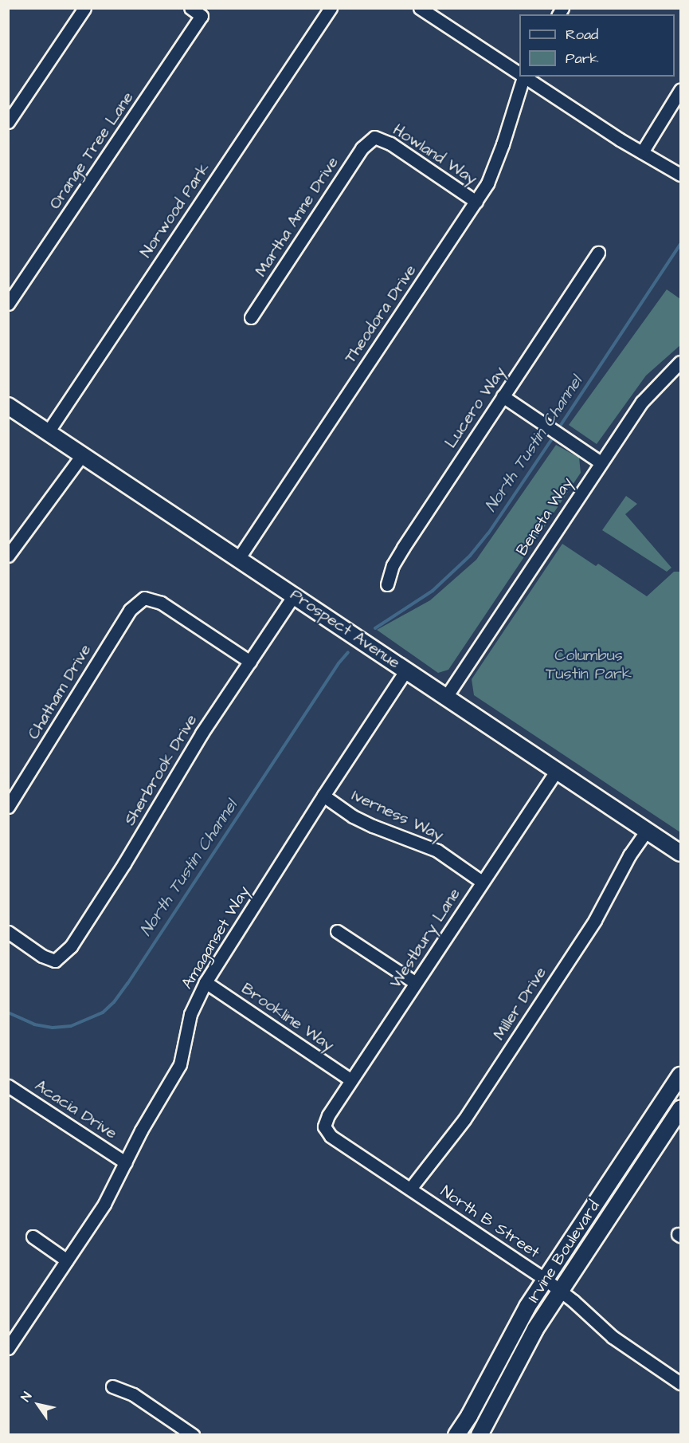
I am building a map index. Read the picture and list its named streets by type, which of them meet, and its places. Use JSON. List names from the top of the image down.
{
  "streets": {
    "main road": ["Prospect Avenue", "Irvine Boulevard"],
    "street": [
      "Orange Tree Lane",
      "Howland Way",
      "Norwood Park",
      "Martha Anne Drive",
      "Theodora Drive",
      "Lucero Way",
      "Beneta Way",
      "Chatham Drive",
      "Sherbrook Drive",
      "Iverness Way",
      "Amaganset Way",
      "Westbury Lane",
      "Miller Drive",
      "Brookline Way",
      "Acacia Drive",
      "North B Street"
    ]
  },
  "crossings": [
    ["Howland Way", "Martha Anne Drive"],
    ["Howland Way", "Theodora Drive"],
    ["Norwood Park", "Prospect Avenue"],
    ["Theodora Drive", "Prospect Avenue"],
    ["Beneta Way", "Prospect Avenue"],
    ["Prospect Avenue", "Sherbrook Drive"],
    ["Prospect Avenue", "Amaganset Way"],
    ["Prospect Avenue", "Westbury Lane"],
    ["Prospect Avenue", "Miller Drive"],
    ["Chatham Drive", "Sherbrook Drive"],
    ["Iverness Way", "Amaganset Way"],
    ["Iverness Way", "Westbury Lane"],
    ["Amaganset Way", "Brookline Way"],
    ["Amaganset Way", "Acacia Drive"],
    ["Westbury Lane", "Brookline Way"],
    ["Westbury Lane", "North B Street"],
    ["Miller Drive", "North B Street"],
    ["North B Street", "Irvine Boulevard"]
  ],
  "water": ["North Tustin Channel"],
  "parks": ["Columbus Tustin Park"],
  "legend": ["Road", "Park"],
  "north": "top left"
}
